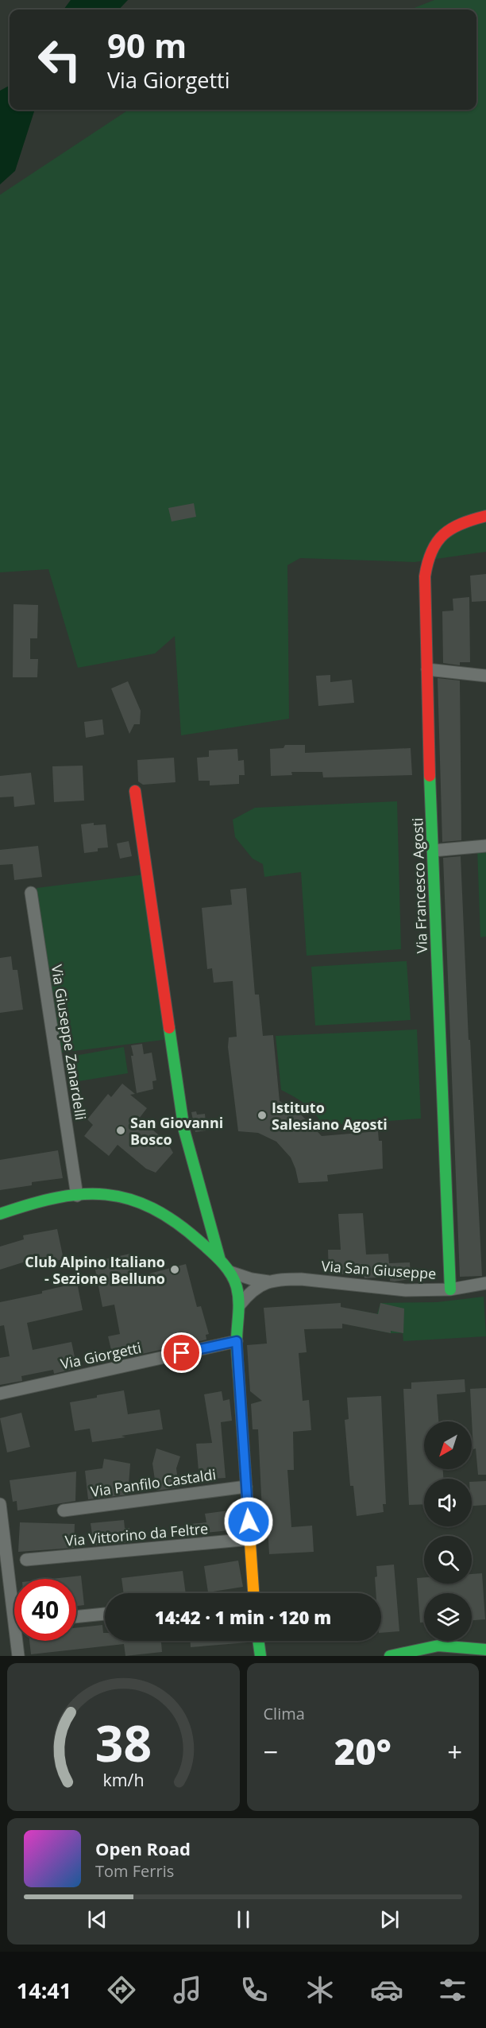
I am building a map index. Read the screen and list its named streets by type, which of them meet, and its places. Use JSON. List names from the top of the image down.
{
  "streets": {
    "street": [
      "Via Francesco Agosti",
      "Via Giuseppe Zanardelli",
      "Via San Giuseppe",
      "Via Giorgetti",
      "Via Panfilo Castaldi",
      "Via Vittorino da Feltre"
    ]
  },
  "crossings": [
    ["Via Francesco Agosti", "Via San Giuseppe"]
  ],
  "places": ["Istituto Salesiano Agosti", "San Giovanni Bosco", "Club Alpino Italiano - Sezione Belluno"],
  "north": "bottom left",
  "page": {
    "turn": ["90 m", "Via Giorgetti"],
    "limit": "40",
    "trip": "14:42 · 1 min · 120 m",
    "tile": "Clima",
    "heat": ["−", "20°", "+"],
    "song": ["Open Road", "Tom Ferris"],
    "tabs": "14:41",
    "gauge": ["38", "km/h"]
  }
}
